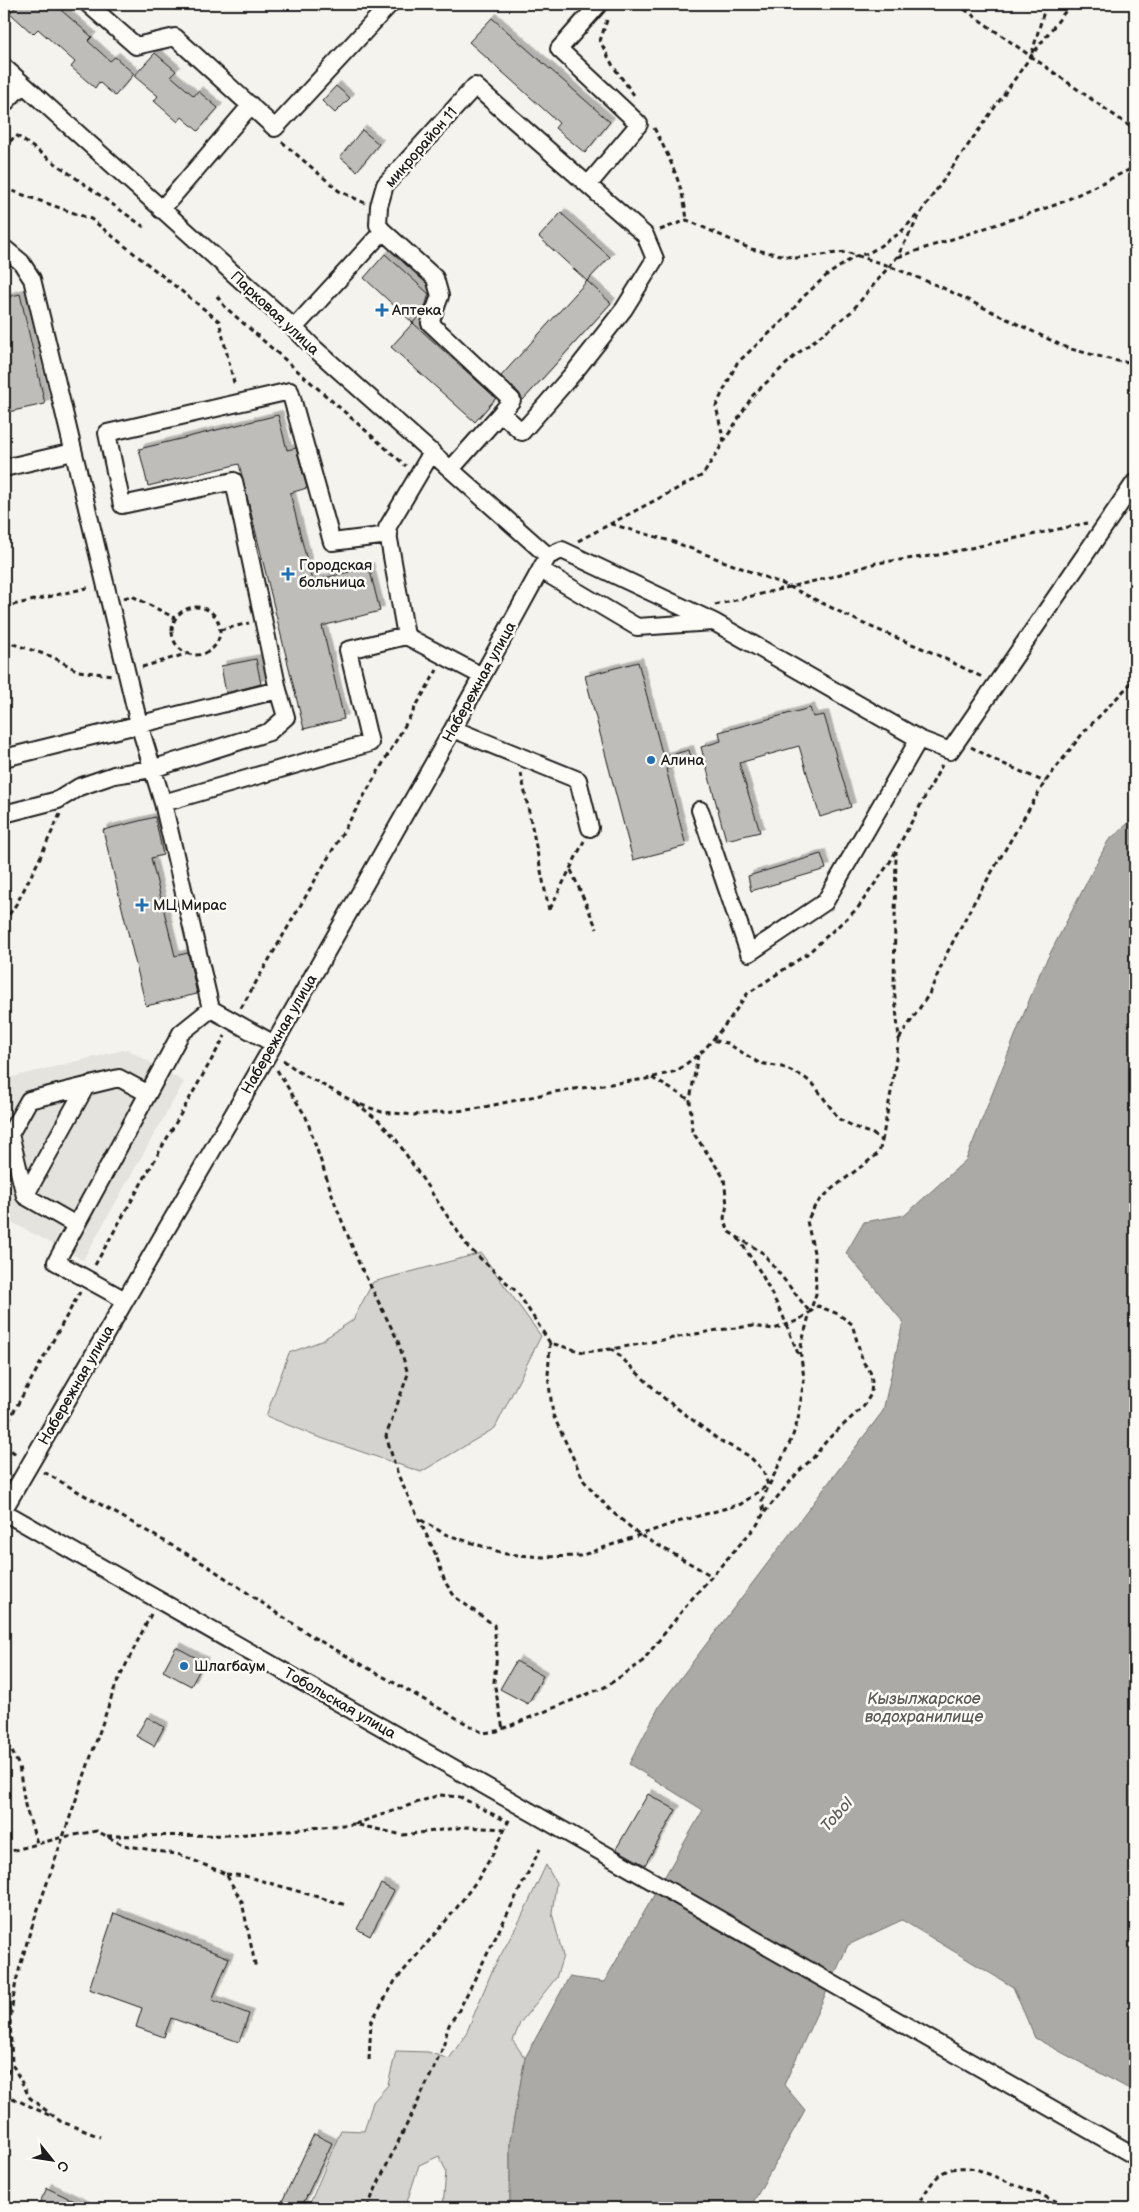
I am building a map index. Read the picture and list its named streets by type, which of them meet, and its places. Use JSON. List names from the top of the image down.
{
  "streets": {
    "street": [
      "микрорайон 11",
      "Парковая улица",
      "Набережная улица",
      "Тобольская улица"
    ]
  },
  "crossings": [
    ["Парковая улица", "Набережная улица"],
    ["Набережная улица", "Тобольская улица"]
  ],
  "water": ["Кызылжарское водохранилище", "Tobol"],
  "places": {
    "health": ["Аптека", "Городская больница", "МЦ Мирас"],
    "other": ["Алина", "Шлагбаум"]
  },
  "north": "bottom right"
}
